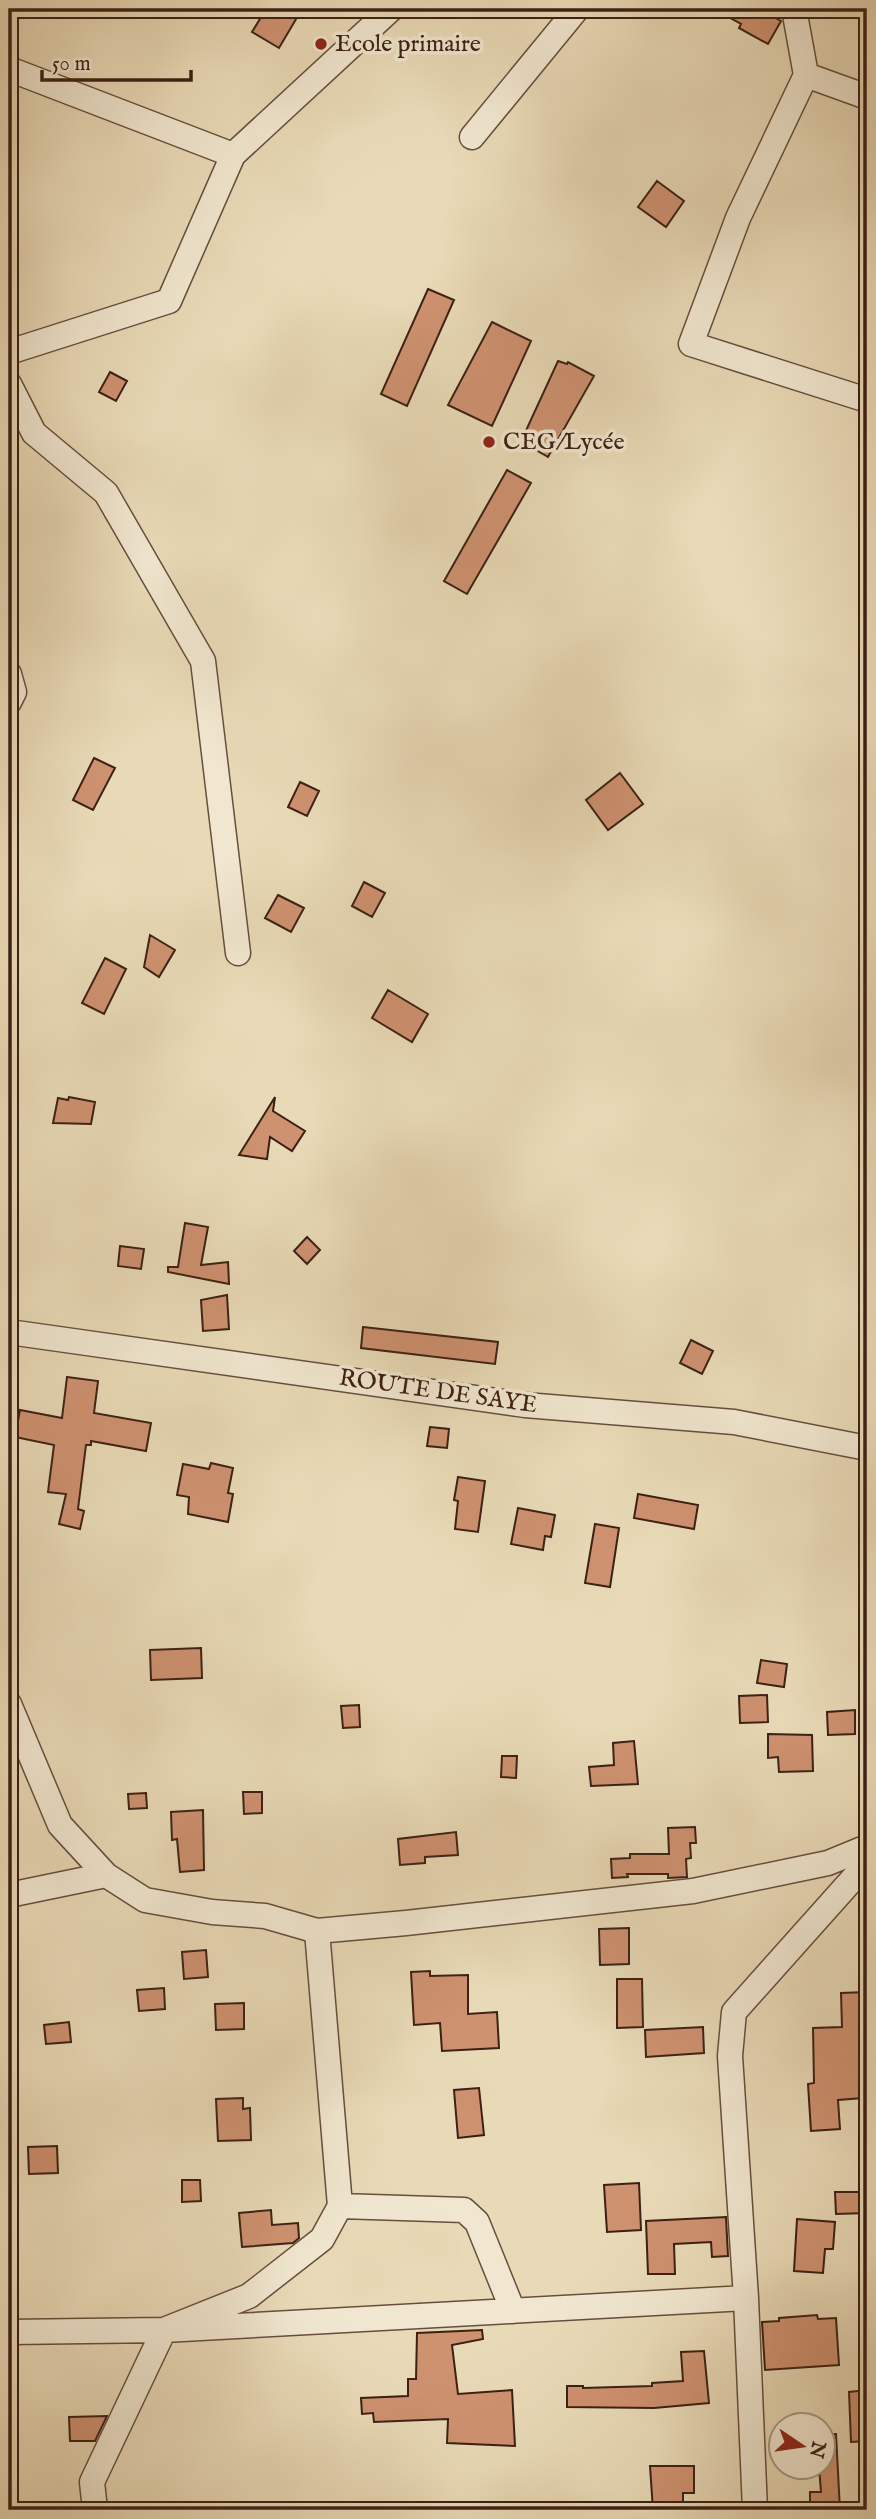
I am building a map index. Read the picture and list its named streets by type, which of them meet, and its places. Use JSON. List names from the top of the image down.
{
  "streets": {
    "street": ["ROUTE DE SAYE"]
  },
  "places": ["Ecole primaire", "CEG/Lycée"],
  "scale_bar": "50 m",
  "north": "right"
}
